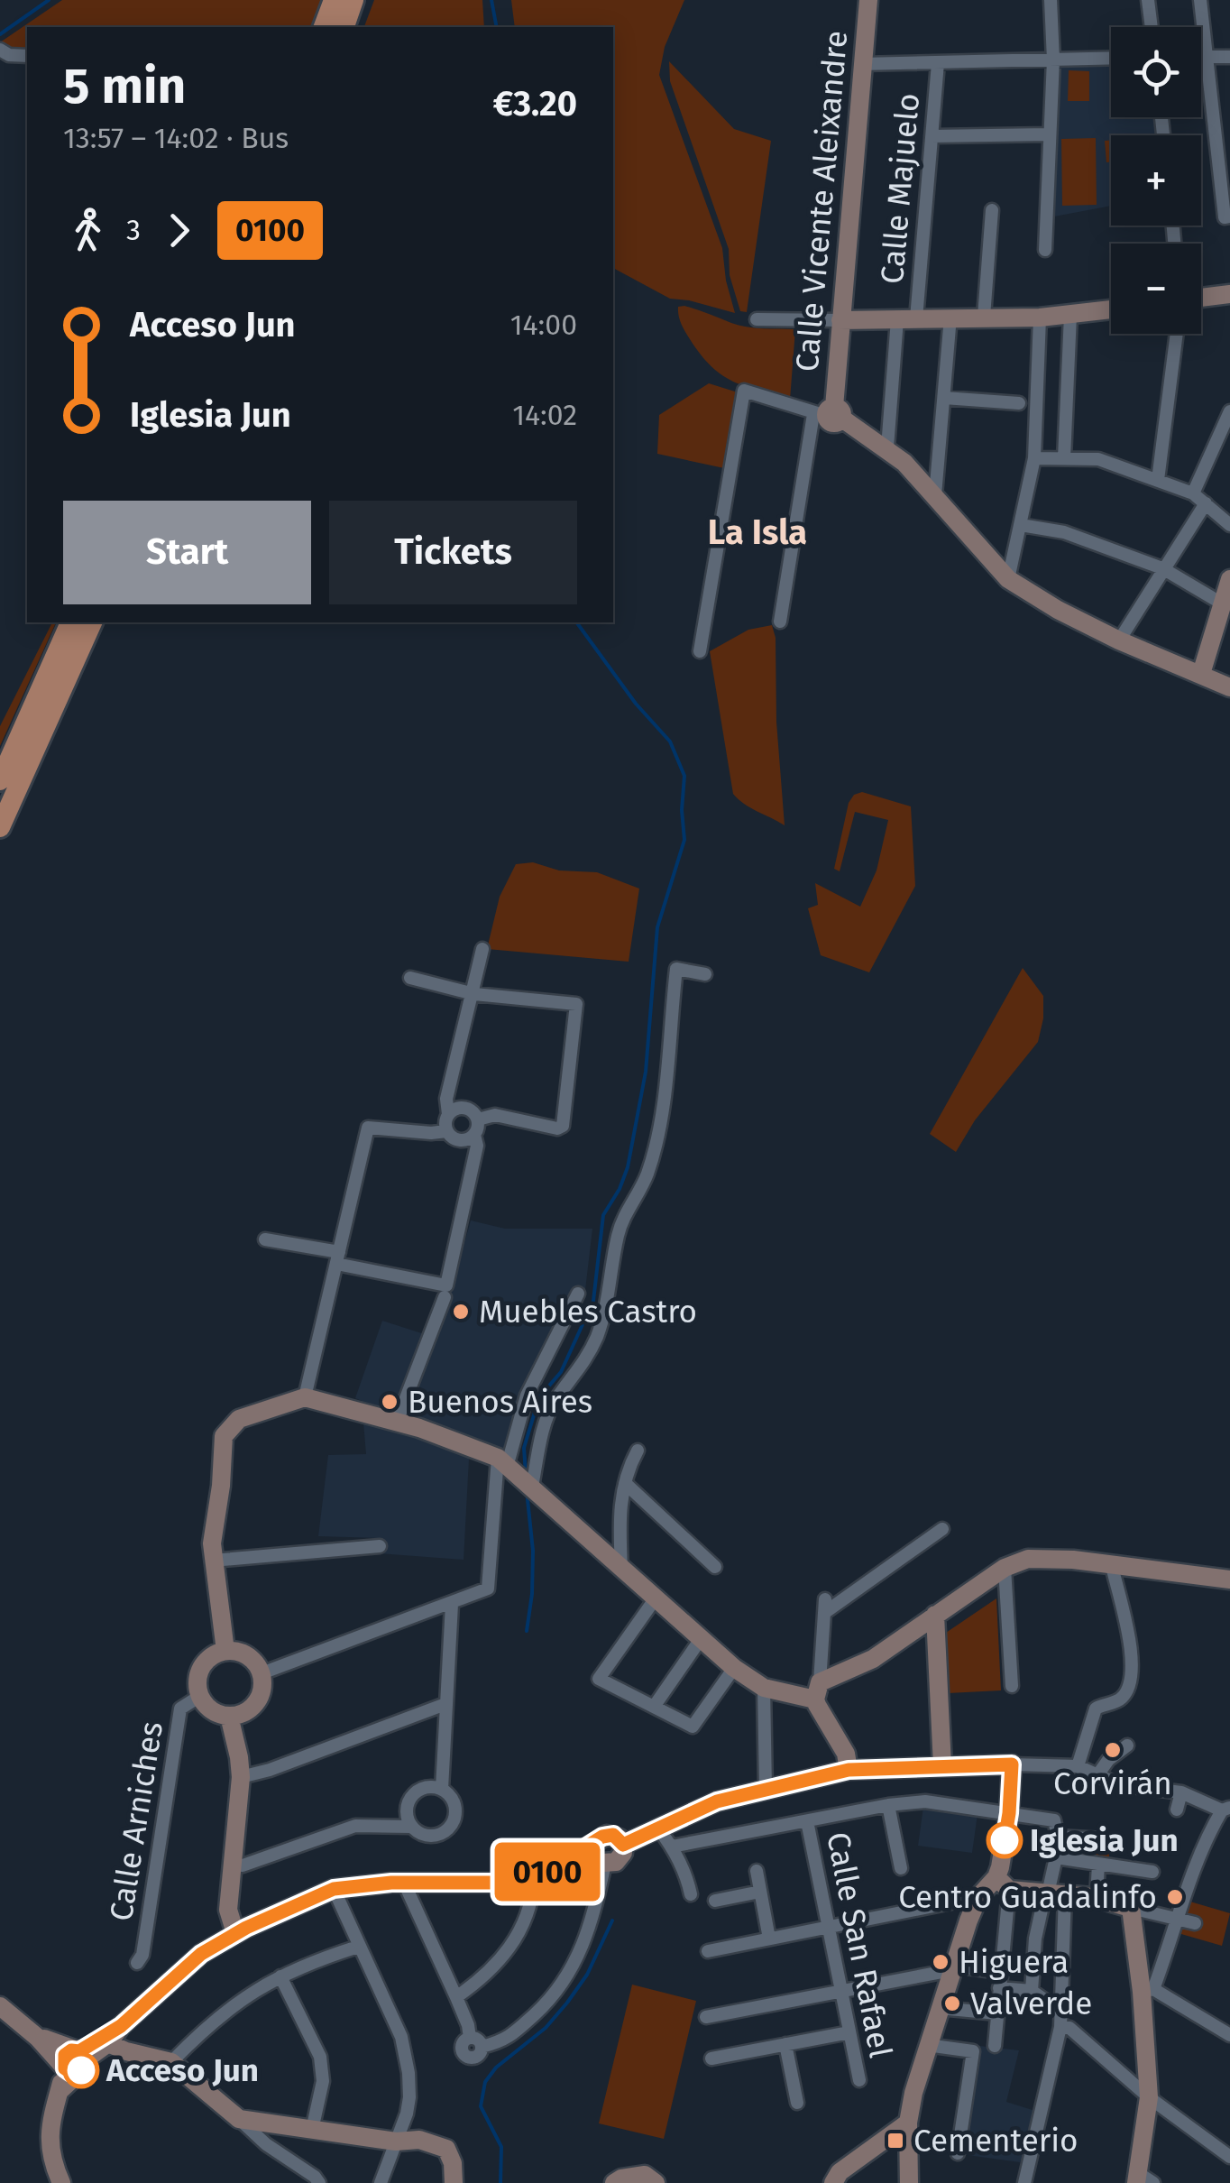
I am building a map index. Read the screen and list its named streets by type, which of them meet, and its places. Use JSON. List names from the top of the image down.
{
  "streets": {
    "street": [
      "Calle Majuelo",
      "Calle Vicente Aleixandre",
      "Calle Arniches",
      "Calle San Rafael"
    ]
  },
  "districts": ["La Isla"],
  "places": {
    "other": [
      "Muebles Castro",
      "Buenos Aires",
      "Corvirán",
      "Iglesia Jun",
      "Centro Guadalinfo",
      "Higuera",
      "Valverde",
      "Acceso Jun"
    ],
    "transit": ["Cementerio"]
  },
  "lines": ["bus line 0100"],
  "page": {
    "on_map": "0100",
    "map_buttons": ["+", "−"],
    "heading": ["5 min", "13:57 – 14:02 · Bus", "€3.20"],
    "legs": ["3", "0100"],
    "list": [
      {
        "name": "Acceso Jun",
        "value": "14:00"
      },
      {
        "name": "Iglesia Jun",
        "value": "14:02"
      }
    ],
    "buttons": ["Start", "Tickets"]
  }
}
